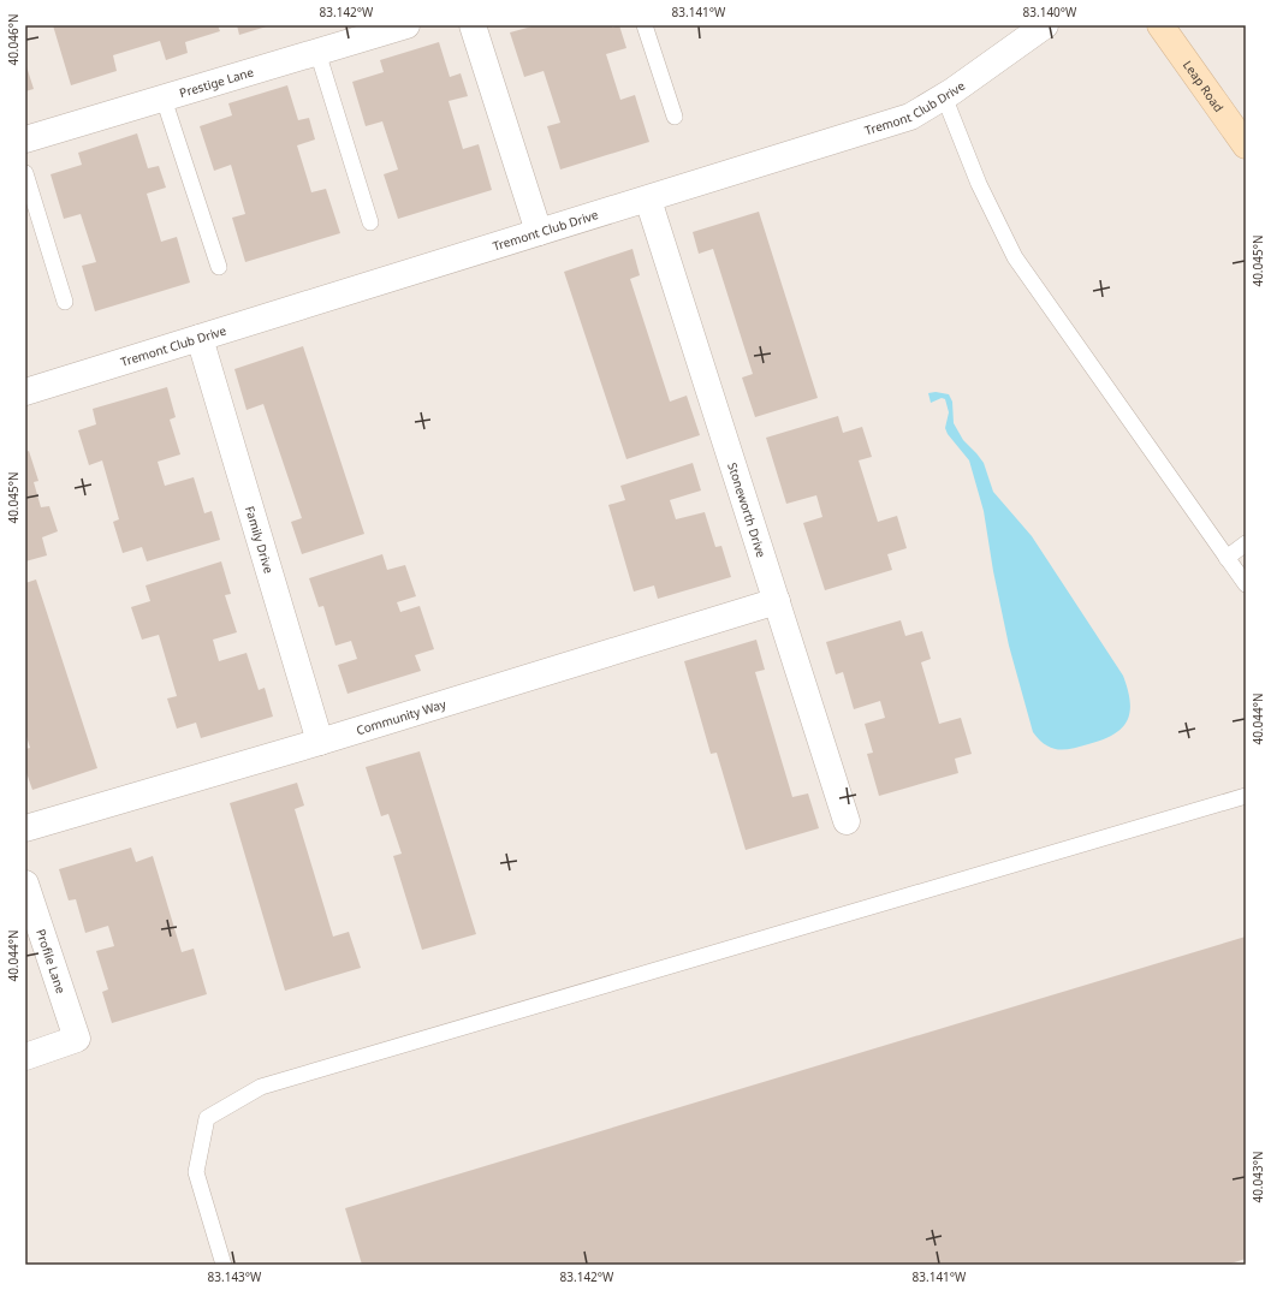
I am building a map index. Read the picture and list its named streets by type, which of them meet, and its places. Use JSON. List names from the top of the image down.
{
  "streets": {
    "street": [
      "Prestige Lane",
      "Leap Road",
      "Tremont Club Drive",
      "Stoneworth Drive",
      "Family Drive",
      "Community Way",
      "Profile Lane"
    ]
  },
  "crossings": [
    ["Tremont Club Drive", "Stoneworth Drive"],
    ["Tremont Club Drive", "Family Drive"],
    ["Stoneworth Drive", "Community Way"],
    ["Family Drive", "Community Way"]
  ],
  "coordinates": [
    "83.142°W",
    "83.141°W",
    "83.140°W",
    "40.046°N",
    "40.045°N",
    "40.044°N",
    "40.043°N",
    "83.143°W"
  ]
}
